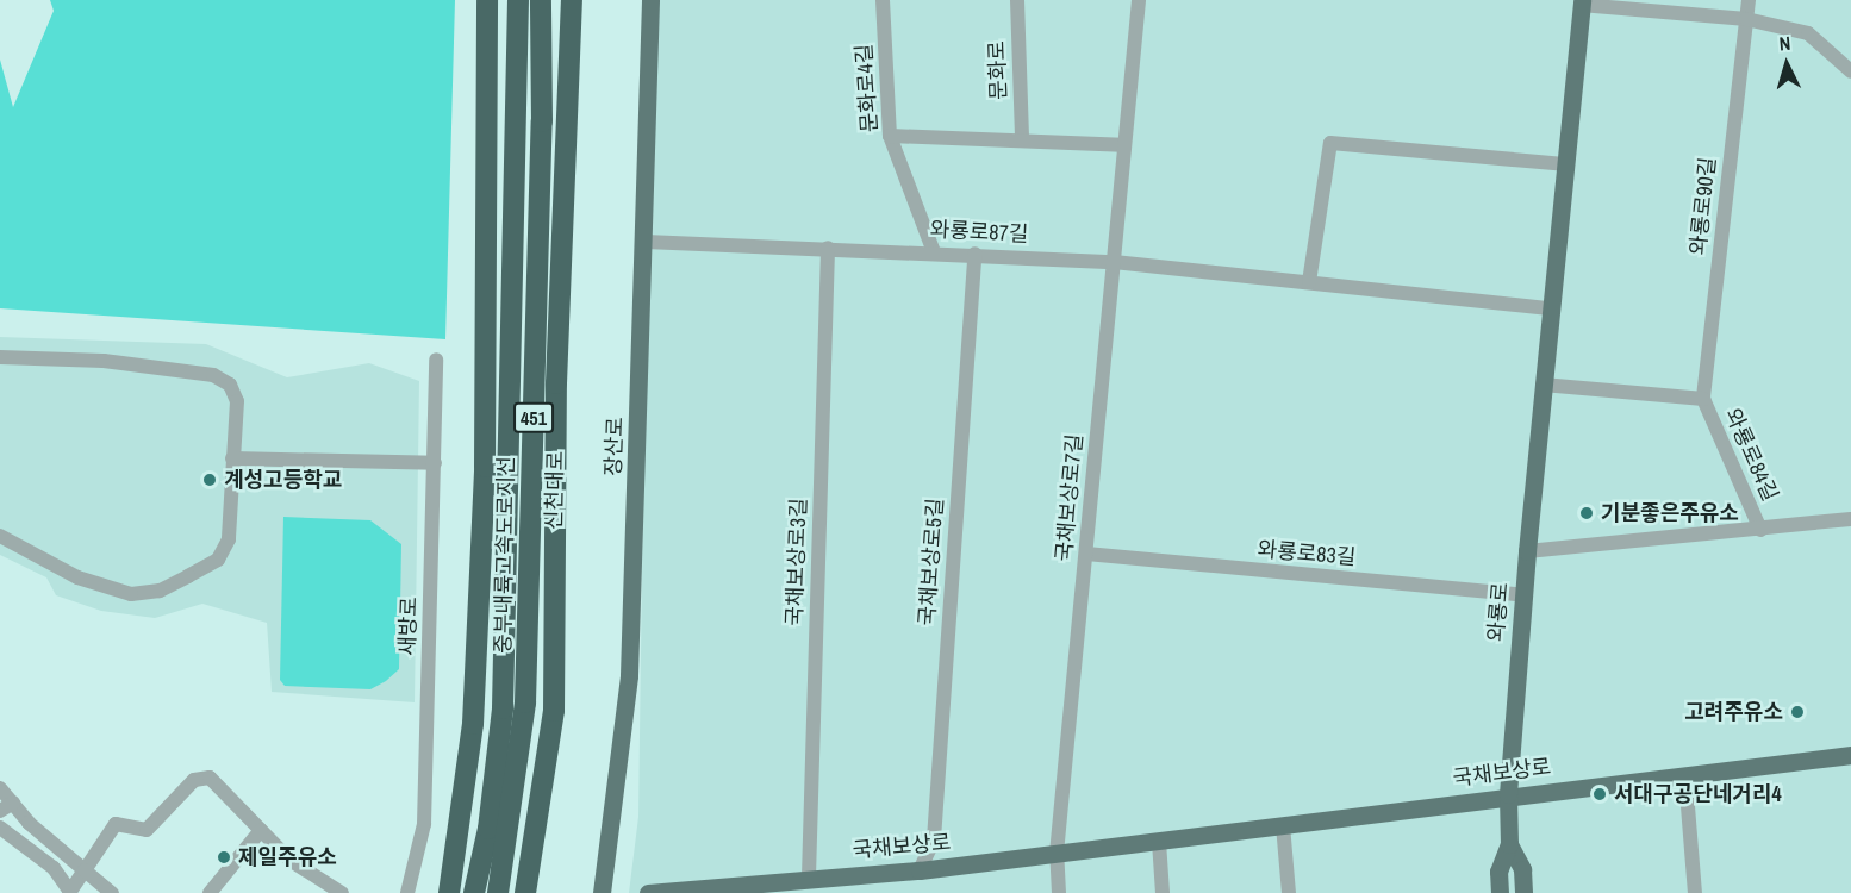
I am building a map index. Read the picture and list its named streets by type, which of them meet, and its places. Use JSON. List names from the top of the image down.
{
  "streets": {
    "highway": ["451", "신천대로", "중부내륙고속도로지선"],
    "main road": ["장산로", "와룡로", "국채보상로"],
    "street": [
      "문화로",
      "문화로4길",
      "와룡로90길",
      "와룡로87길",
      "와룡로84길",
      "국채보상로7길",
      "와룡로83길",
      "국채보상로3길",
      "국채보상로5길",
      "새방로"
    ]
  },
  "crossings": [
    ["문화로4길", "와룡로87길"],
    ["와룡로90길", "와룡로84길"],
    ["와룡로87길", "장산로"],
    ["와룡로87길", "국채보상로7길"],
    ["와룡로87길", "국채보상로3길"],
    ["와룡로87길", "국채보상로5길"],
    ["와룡로87길", "와룡로"],
    ["와룡로84길", "와룡로"],
    ["국채보상로7길", "와룡로83길"],
    ["국채보상로7길", "국채보상로"],
    ["와룡로83길", "와룡로"],
    ["국채보상로3길", "국채보상로"],
    ["국채보상로5길", "국채보상로"],
    ["와룡로", "국채보상로"]
  ],
  "places": [
    "계성고등학교",
    "기분좋은주유소",
    "고려주유소",
    "서대구공단네거리4",
    "제일주유소"
  ],
  "north": "top"
}
